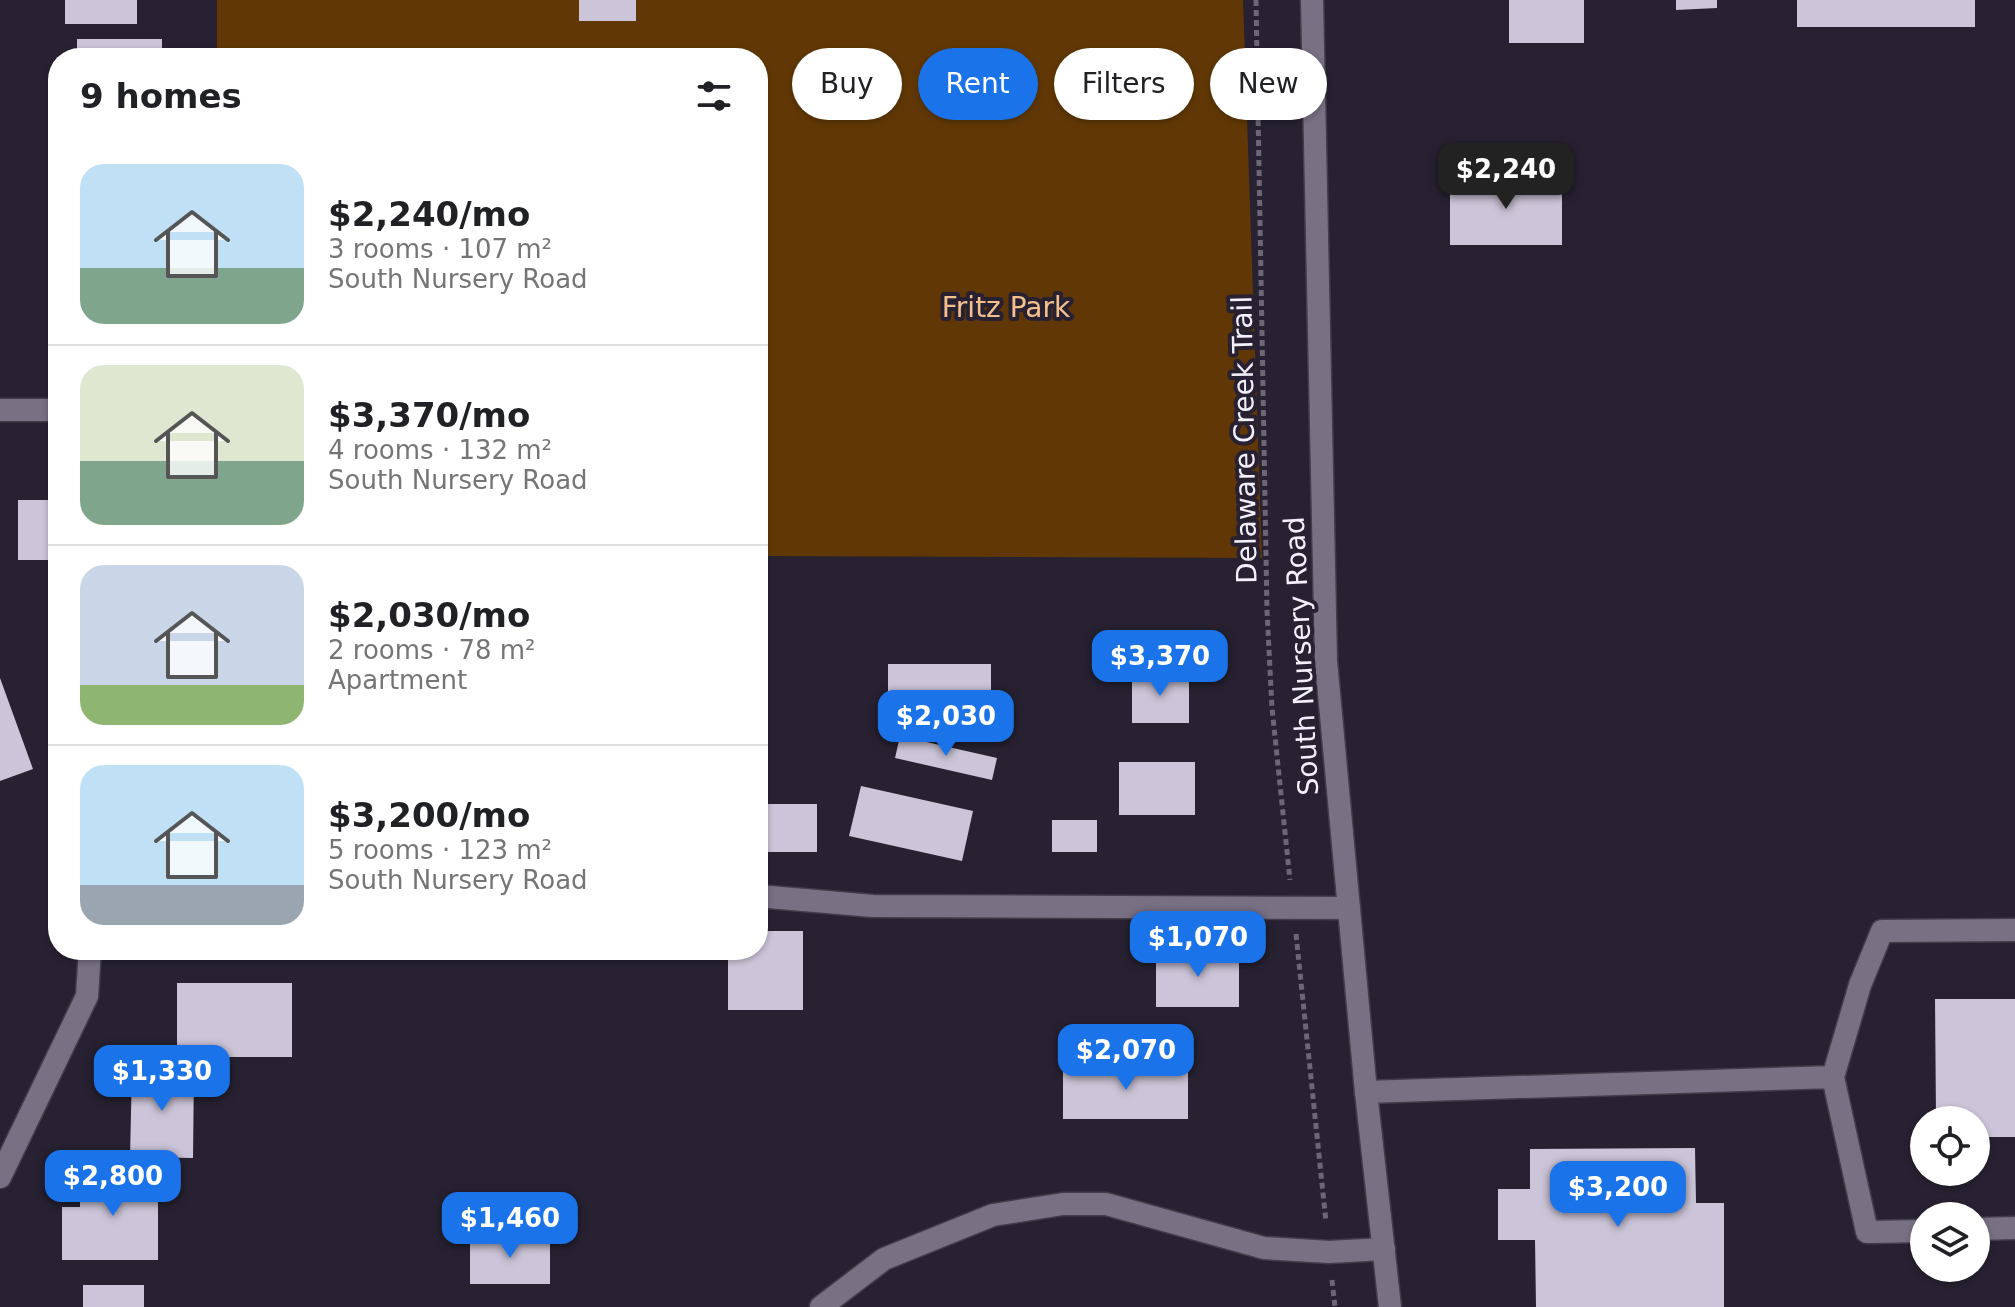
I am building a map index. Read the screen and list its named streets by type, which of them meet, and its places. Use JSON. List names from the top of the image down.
{
  "streets": {
    "street": ["South Nursery Road"],
    "path": ["Delaware Creek Trail"]
  },
  "parks": ["Fritz Park"],
  "page": {
    "chip": [
      "Buy",
      "Rent",
      "Filters",
      "New"
    ],
    "heading": "9 homes",
    "price": [
      "$2,240",
      "$3,370",
      "$2,030",
      "$1,070",
      "$2,070",
      "$1,330",
      "$2,800",
      "$3,200",
      "$1,460"
    ],
    "list": [
      {
        "name": "$2,240/mo",
        "note": "3 rooms · 107 m² · South Nursery Road"
      },
      {
        "name": "$3,370/mo",
        "note": "4 rooms · 132 m² · South Nursery Road"
      },
      {
        "name": "$2,030/mo",
        "note": "2 rooms · 78 m² · Apartment"
      },
      {
        "name": "$3,200/mo",
        "note": "5 rooms · 123 m² · South Nursery Road"
      }
    ]
  }
}
